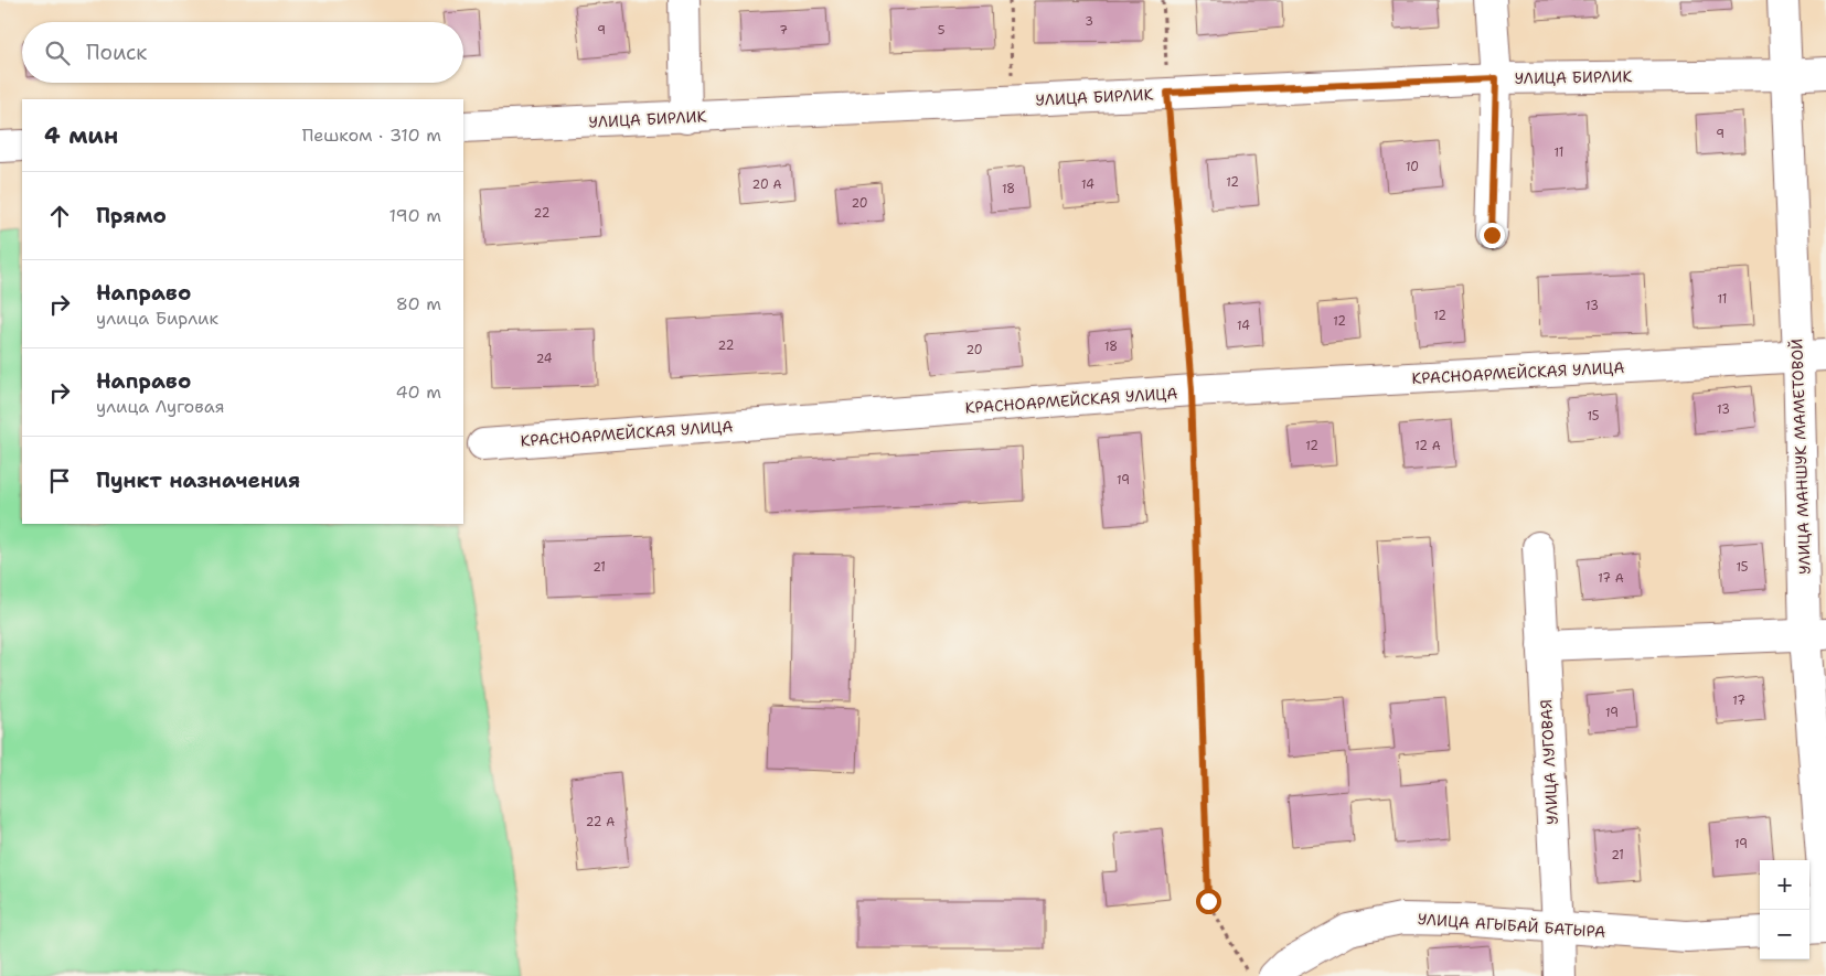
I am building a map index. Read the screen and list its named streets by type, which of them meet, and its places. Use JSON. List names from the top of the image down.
{
  "streets": {
    "street": [
      "УЛИЦА БИРЛИК",
      "КРАСНОАРМЕЙСКАЯ УЛИЦА",
      "УЛИЦА МАНШУК МАМЕТОВОЙ",
      "УЛИЦА ЛУГОВАЯ",
      "УЛИЦА АГЫБАЙ БАТЫРА"
    ]
  },
  "crossings": [
    ["УЛИЦА БИРЛИК", "УЛИЦА МАНШУК МАМЕТОВОЙ"],
    ["КРАСНОАРМЕЙСКАЯ УЛИЦА", "УЛИЦА МАНШУК МАМЕТОВОЙ"],
    ["УЛИЦА ЛУГОВАЯ", "УЛИЦА АГЫБАЙ БАТЫРА"]
  ],
  "house_numbers": [
    "3",
    "9",
    "7",
    "5",
    "9",
    "11",
    "10",
    "12",
    "20 А",
    "14",
    "18",
    "20",
    "22",
    "11",
    "13",
    "12",
    "12",
    "14",
    "22",
    "18",
    "20",
    "24",
    "13",
    "15",
    "12",
    "12 А",
    "19",
    "21",
    "15",
    "17 А",
    "17",
    "19",
    "22 А",
    "19",
    "21"
  ],
  "page": {
    "search": "Поиск",
    "heading": ["4 мин", "Пешком · 310 m"],
    "list": [
      ["Прямо", "190 m"],
      ["Направо", "улица Бирлик", "80 m"],
      ["Направо", "улица Луговая", "40 m"],
      "Пункт назначения"
    ],
    "map_buttons": ["+", "−"]
  }
}
